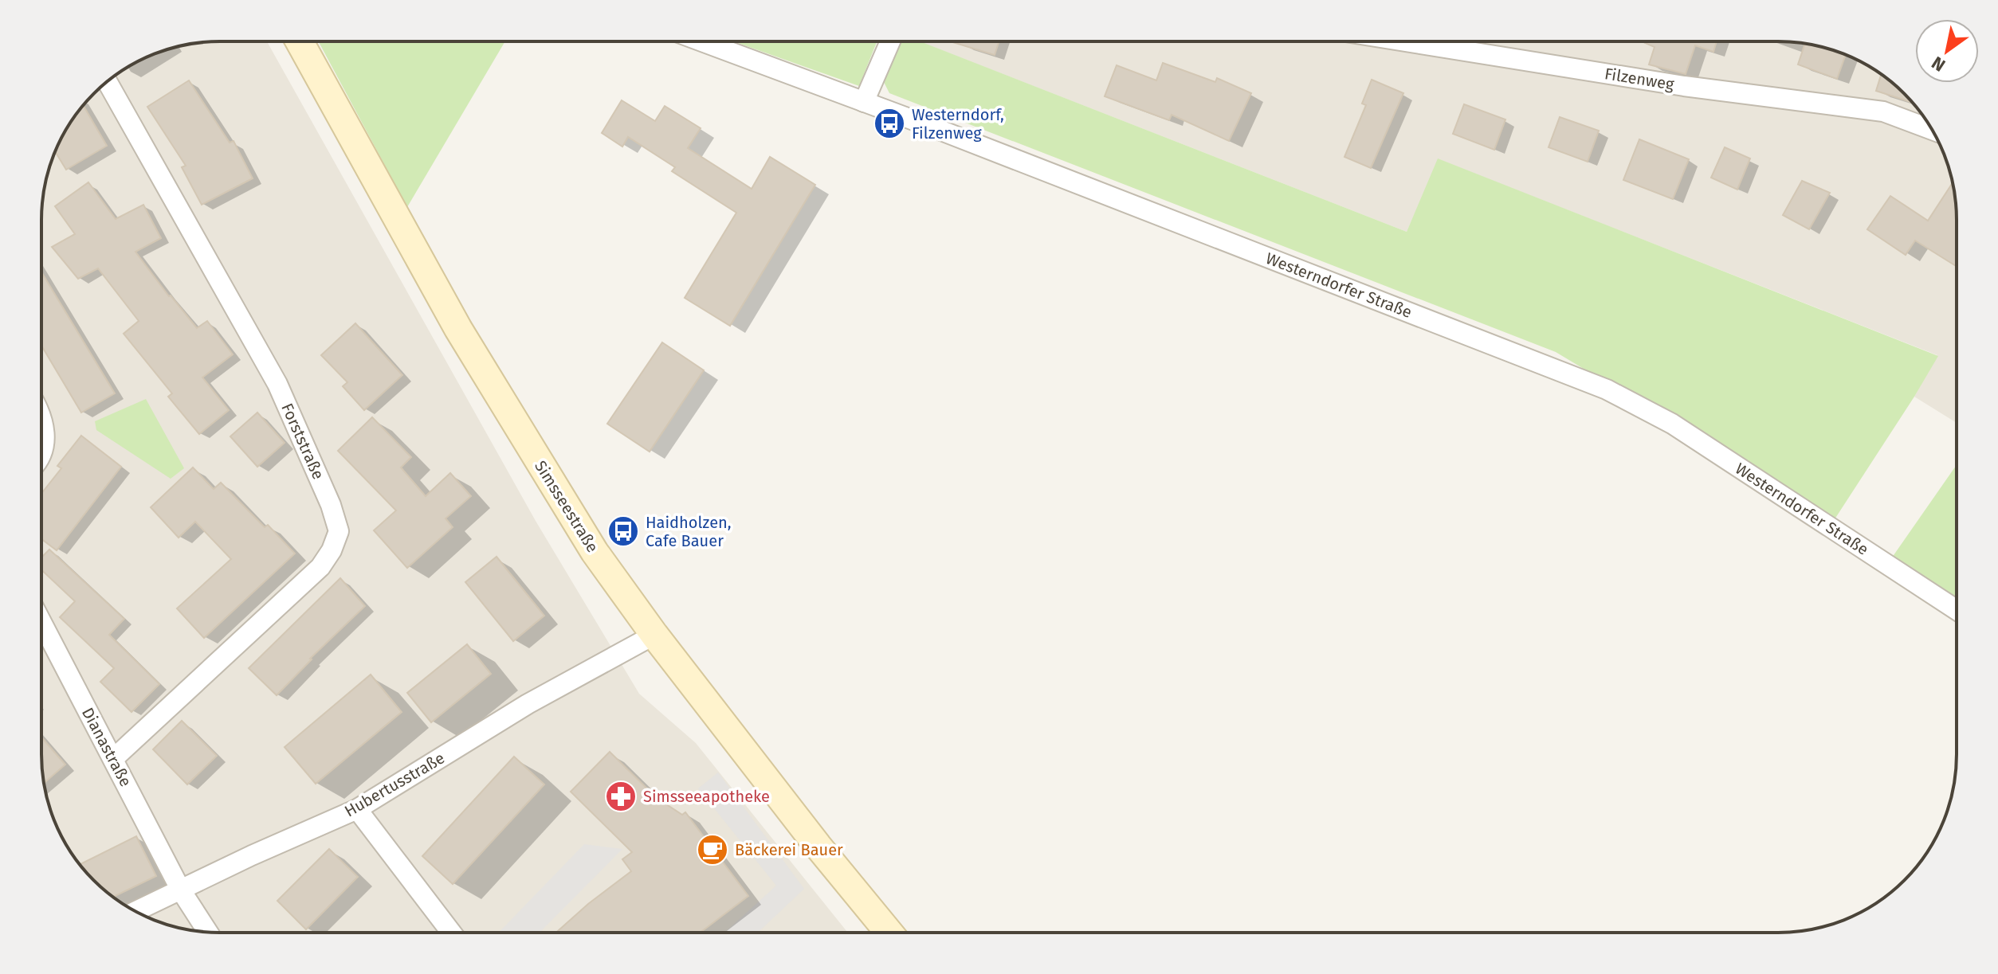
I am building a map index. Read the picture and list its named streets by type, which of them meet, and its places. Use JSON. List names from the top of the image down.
{
  "streets": {
    "main road": ["Simsseestraße"],
    "street": [
      "Filzenweg",
      "Westerndorfer Straße",
      "Forststraße",
      "Dianastraße",
      "Hubertusstraße"
    ]
  },
  "crossings": [
    ["Forststraße", "Dianastraße"],
    ["Simsseestraße", "Hubertusstraße"],
    ["Dianastraße", "Hubertusstraße"]
  ],
  "places": {
    "bus stop": ["Westerndorf, Filzenweg", "Haidholzen, Cafe Bauer"],
    "pharmacy": ["Simsseeapotheke"],
    "cafe": ["Bäckerei Bauer"]
  },
  "north": "bottom left"
}
